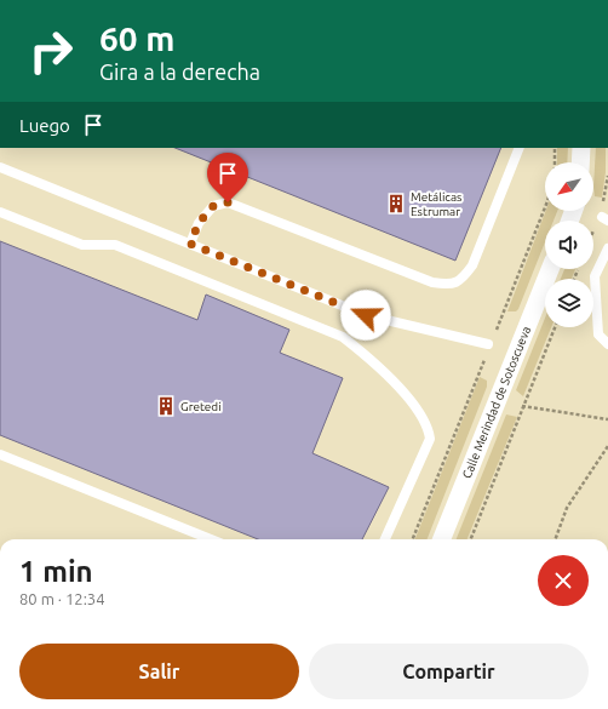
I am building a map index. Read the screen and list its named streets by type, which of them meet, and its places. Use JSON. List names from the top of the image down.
{
  "streets": {
    "street": ["Calle Merindad de Sotoscueva"]
  },
  "places": {
    "building": ["Metálicas Estrumar", "Gretedi"]
  },
  "north": "bottom left",
  "page": {
    "turn": ["60 m", "Gira a la derecha"],
    "then": "Luego",
    "heading": ["1 min", "80 m · 12:34"],
    "buttons": ["Salir", "Compartir"]
  }
}
